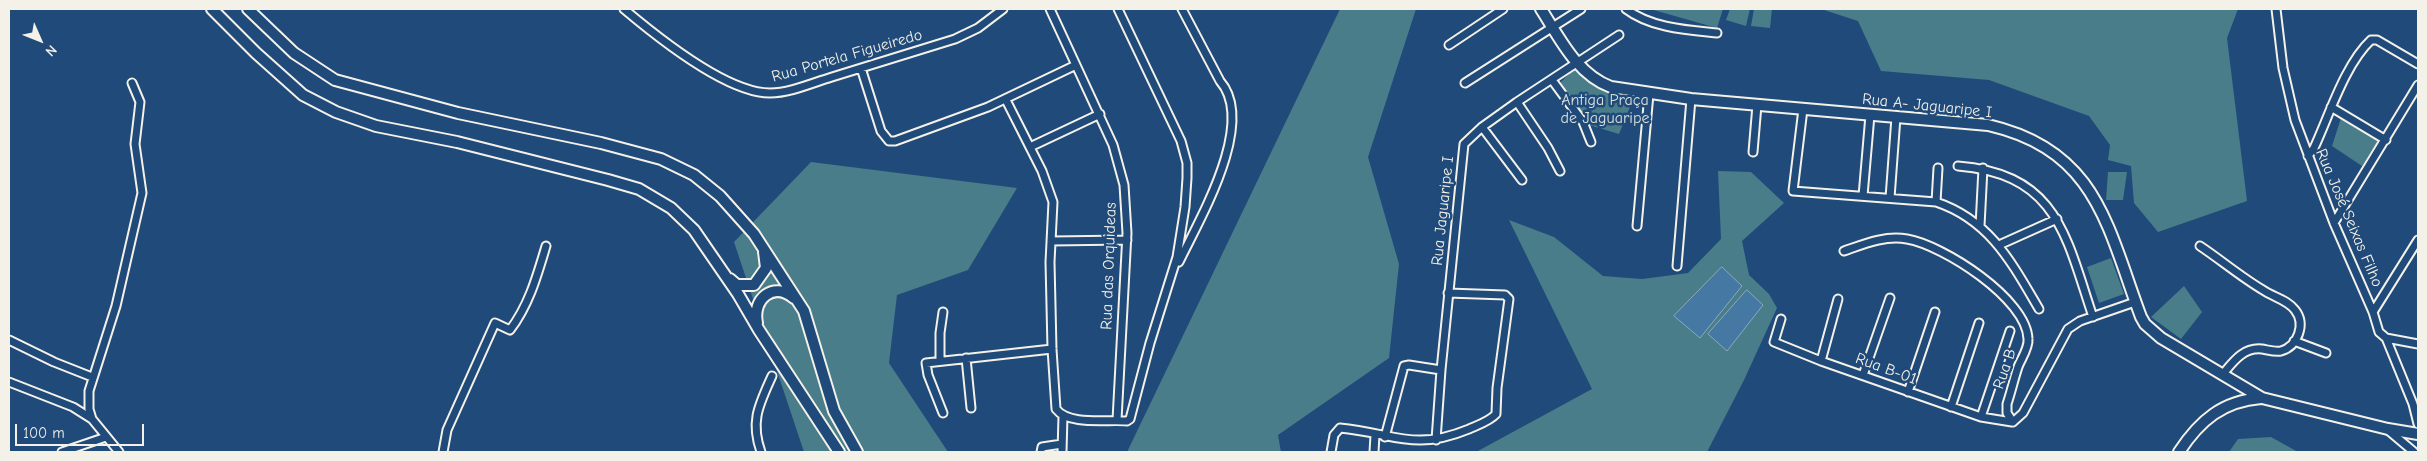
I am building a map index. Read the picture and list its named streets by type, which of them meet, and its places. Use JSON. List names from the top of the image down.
{
  "streets": {
    "main road": ["Rua A- Jaguaripe I"],
    "street": [
      "Rua Portela Figueiredo",
      "Rua Jaguaripe I",
      "Rua José Seixas Filho",
      "Rua das Orquideas",
      "Rua B-01",
      "Rua B"
    ]
  },
  "crossings": [
    ["Rua A- Jaguaripe I", "Rua Jaguaripe I"],
    ["Rua A- Jaguaripe I", "Rua B"],
    ["Rua B-01", "Rua B"]
  ],
  "parks": ["Antiga Praça de Jaguaripe"],
  "scale_bar": "100 m",
  "north": "bottom right"
}
